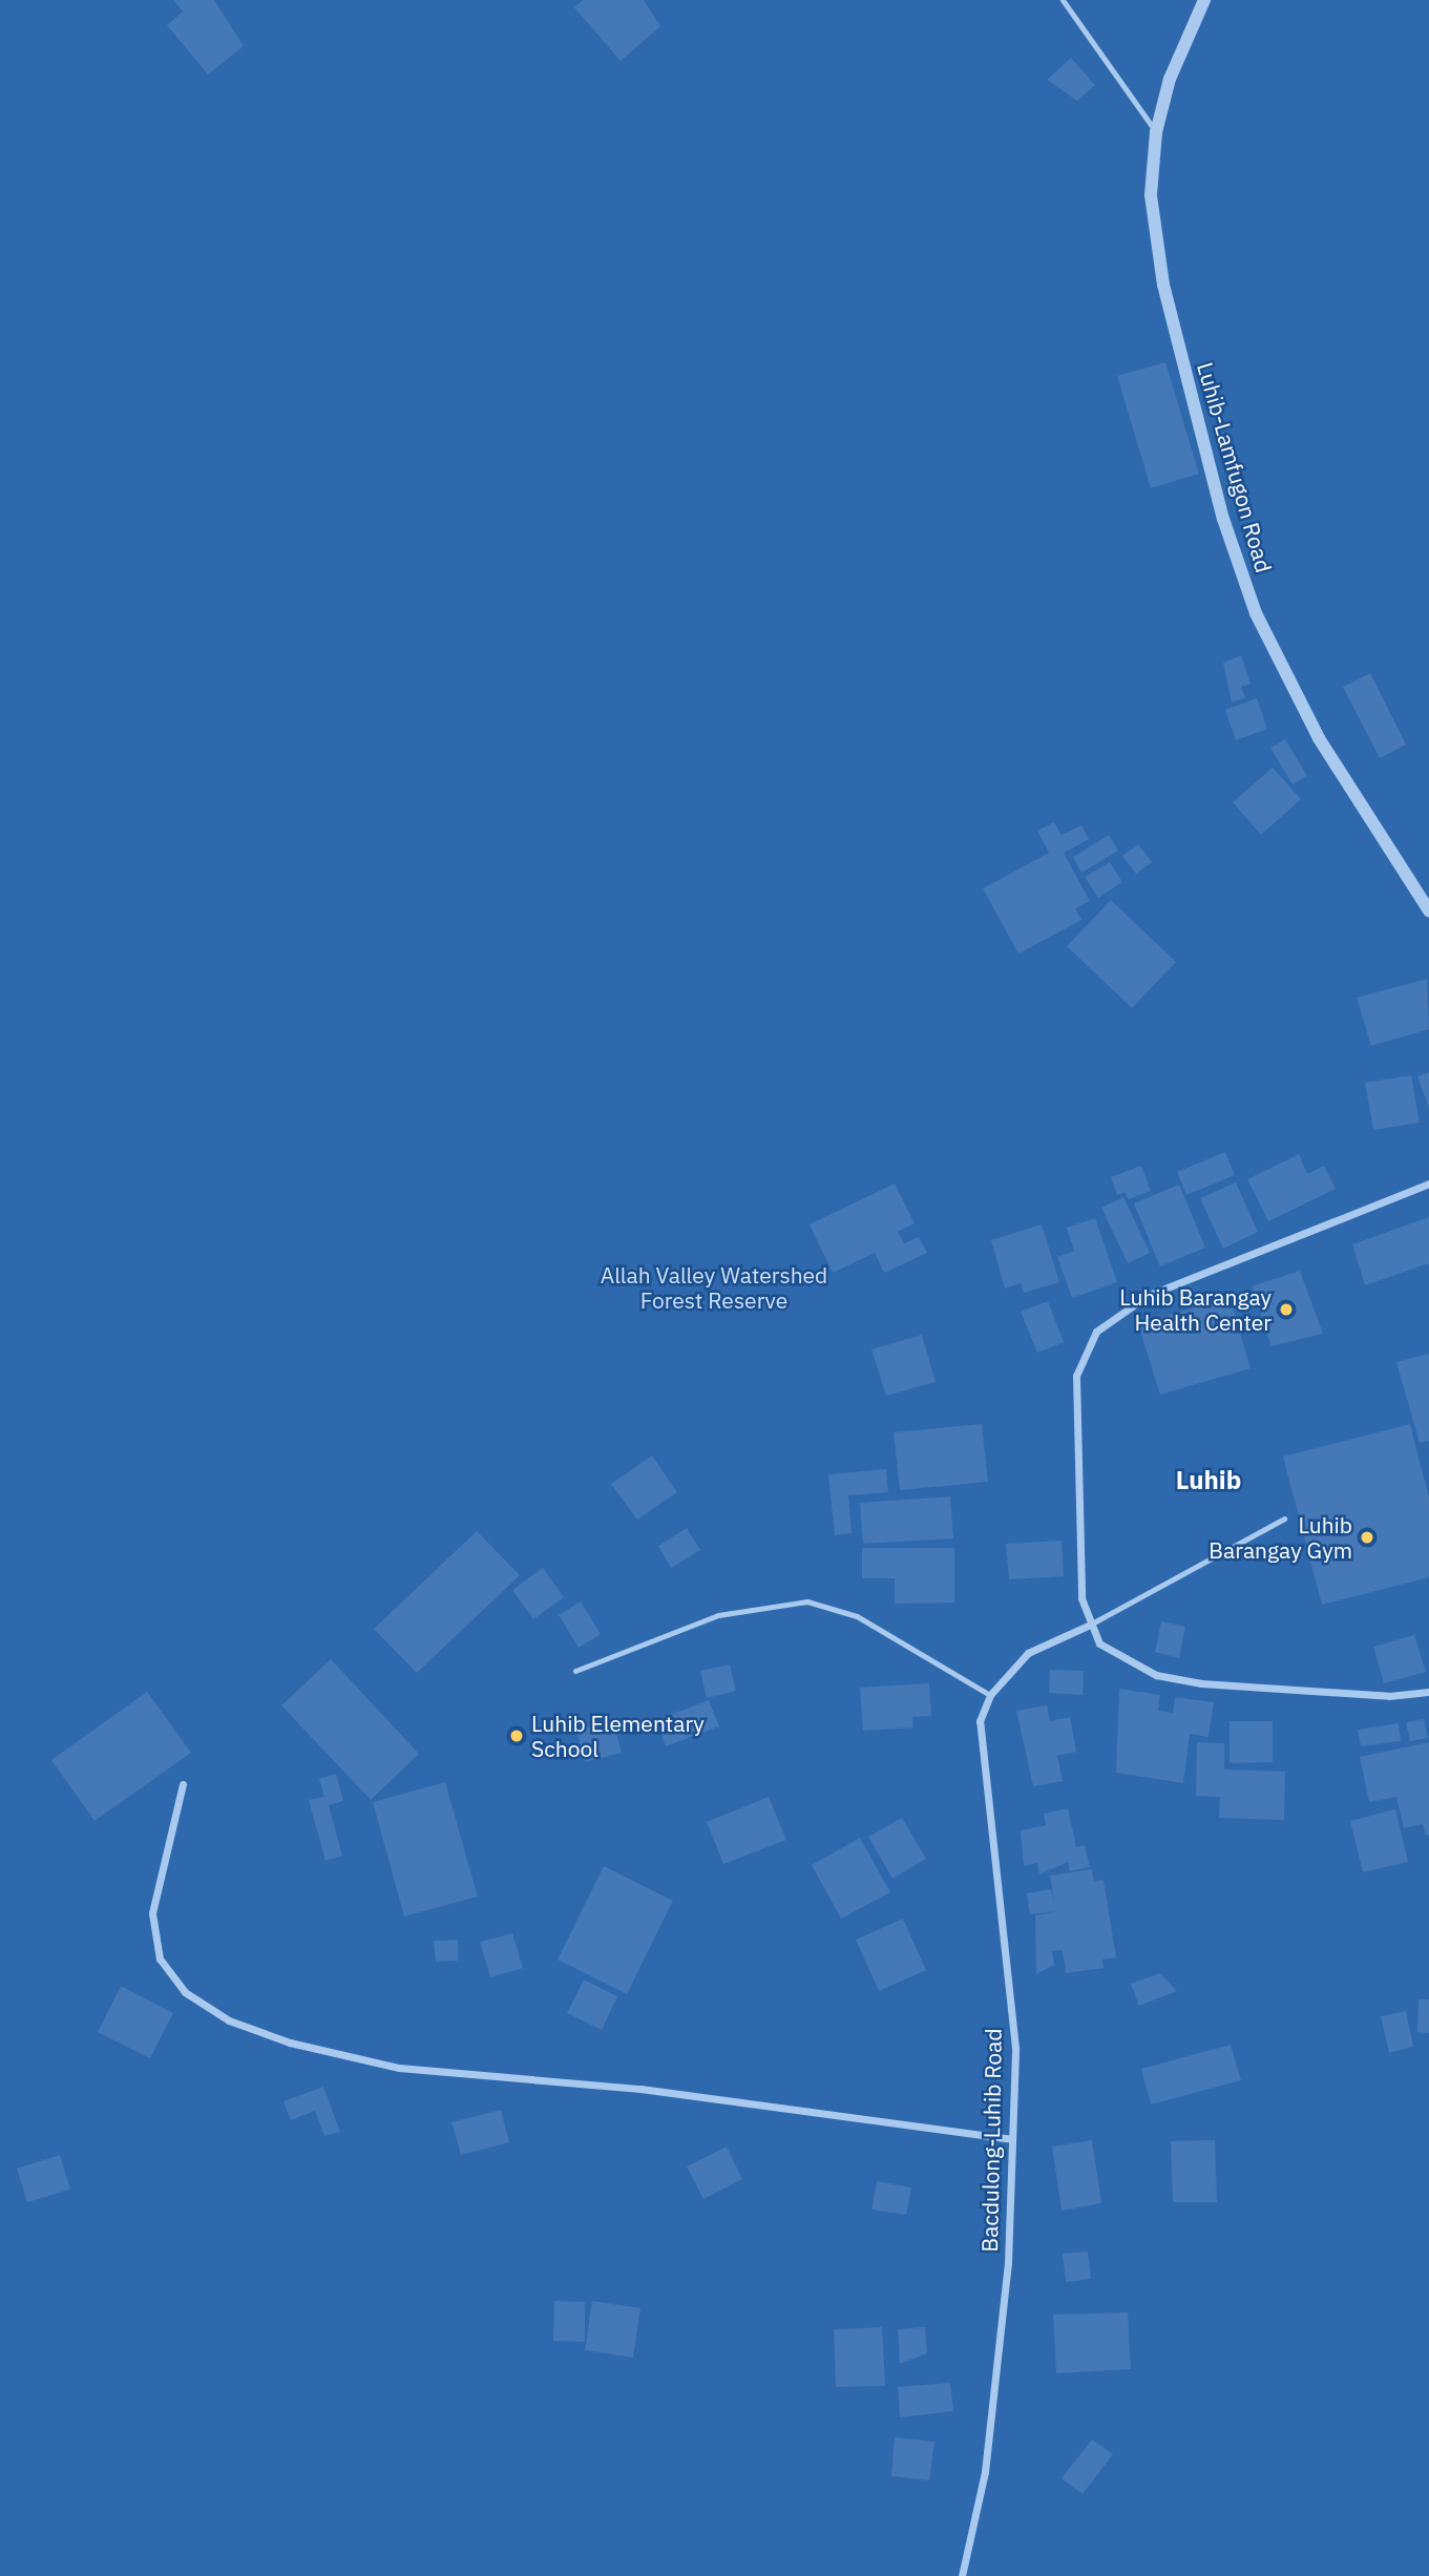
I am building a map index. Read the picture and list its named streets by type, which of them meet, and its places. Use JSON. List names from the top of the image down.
{
  "streets": {
    "street": ["Luhib-Lamfugon Road", "Bacdulong-Luhib Road"]
  },
  "districts": ["Luhib"],
  "parks": ["Allah Valley Watershed Forest Reserve"],
  "places": ["Luhib Barangay Health Center", "Luhib Barangay Gym", "Luhib Elementary School"]
}
